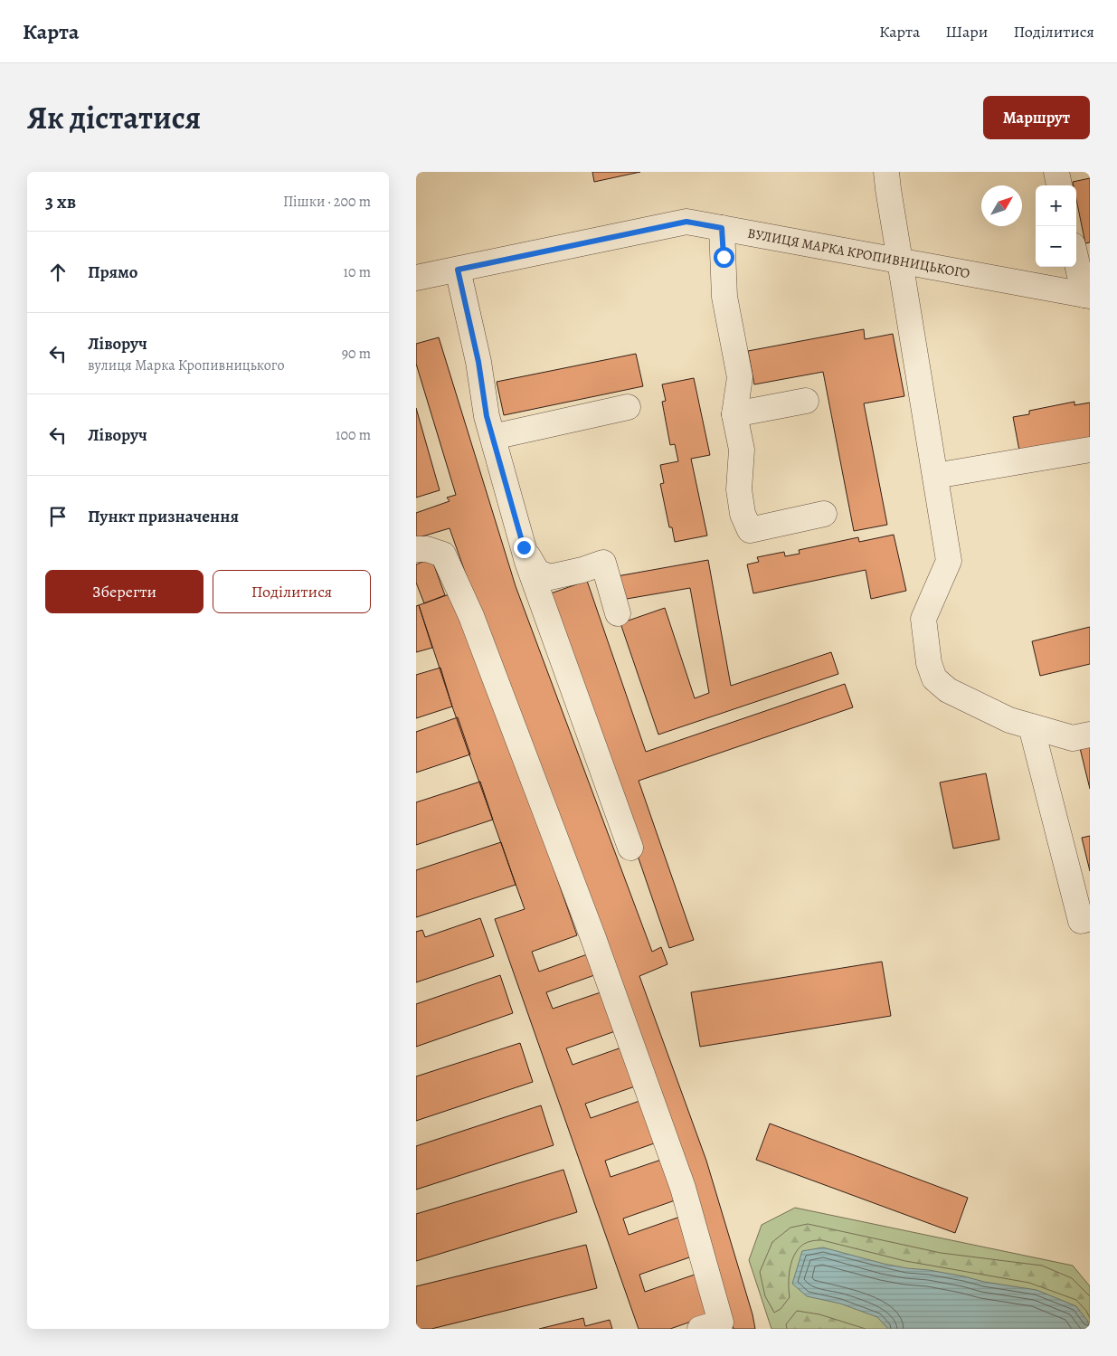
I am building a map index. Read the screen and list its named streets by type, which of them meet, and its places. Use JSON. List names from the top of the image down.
{
  "streets": {
    "street": ["ВУЛИЦЯ МАРКА КРОПИВНИЦЬКОГО"]
  },
  "north": "top right",
  "page": {
    "header": "Карта",
    "nav": ["Карта", "Шари", "Поділитися"],
    "title": "Як дістатися",
    "buttons": [
      "Маршрут",
      ["Зберегти", "Поділитися"]
    ],
    "heading": ["3 хв", "Пішки · 200 m"],
    "map_buttons": ["+", "−"],
    "list": [
      ["Прямо", "10 m"],
      ["Ліворуч", "вулиця Марка Кропивницького", "90 m"],
      ["Ліворуч", "100 m"],
      "Пункт призначення"
    ]
  }
}
